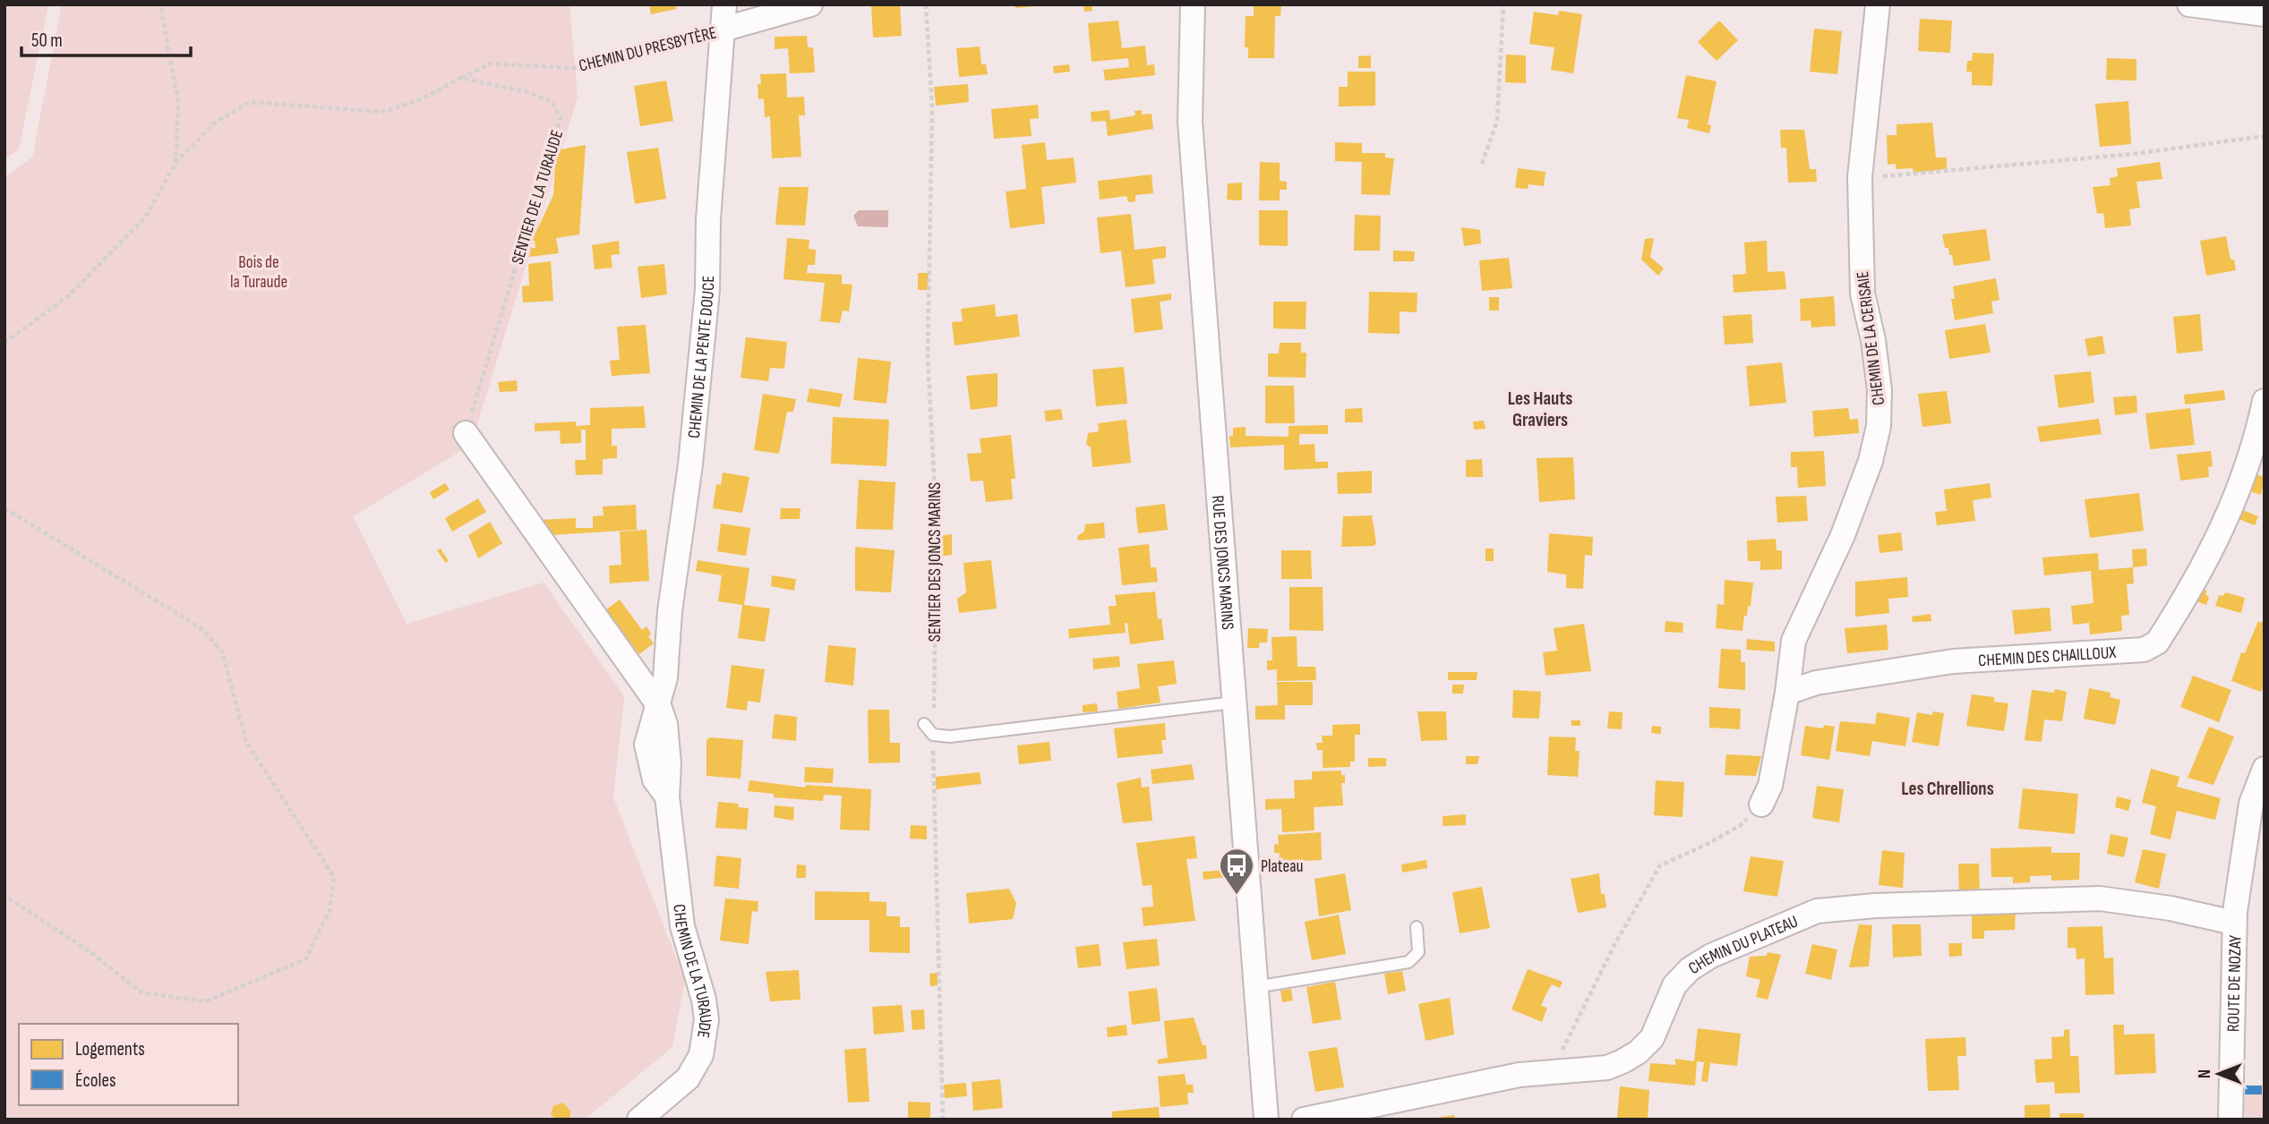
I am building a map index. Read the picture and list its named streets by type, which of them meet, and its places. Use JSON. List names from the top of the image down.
{
  "streets": {
    "street": [
      "CHEMIN DE LA CERISAIE",
      "CHEMIN DE LA PENTE DOUCE",
      "RUE DES JONCS MARINS",
      "CHEMIN DES CHAILLOUX",
      "CHEMIN DU PLATEAU",
      "CHEMIN DE LA TURAUDE",
      "ROUTE DE NOZAY"
    ],
    "path": ["CHEMIN DU PRESBYTÈRE", "SENTIER DE LA TURAUDE", "SENTIER DES JONCS MARINS"]
  },
  "crossings": [
    ["CHEMIN DU PRESBYTÈRE", "SENTIER DE LA TURAUDE"],
    ["CHEMIN DU PRESBYTÈRE", "CHEMIN DE LA PENTE DOUCE"],
    ["SENTIER DE LA TURAUDE", "CHEMIN DE LA TURAUDE"],
    ["CHEMIN DE LA CERISAIE", "CHEMIN DES CHAILLOUX"],
    ["CHEMIN DE LA PENTE DOUCE", "CHEMIN DE LA TURAUDE"],
    ["CHEMIN DU PLATEAU", "ROUTE DE NOZAY"]
  ],
  "districts": ["Les Hauts Graviers", "Les Chrellions"],
  "parks": ["Bois de la Turaude"],
  "places": {
    "bus stop": ["Plateau"]
  },
  "legend": ["Logements", "Écoles"],
  "scale_bar": "50 m",
  "north": "left"
}
